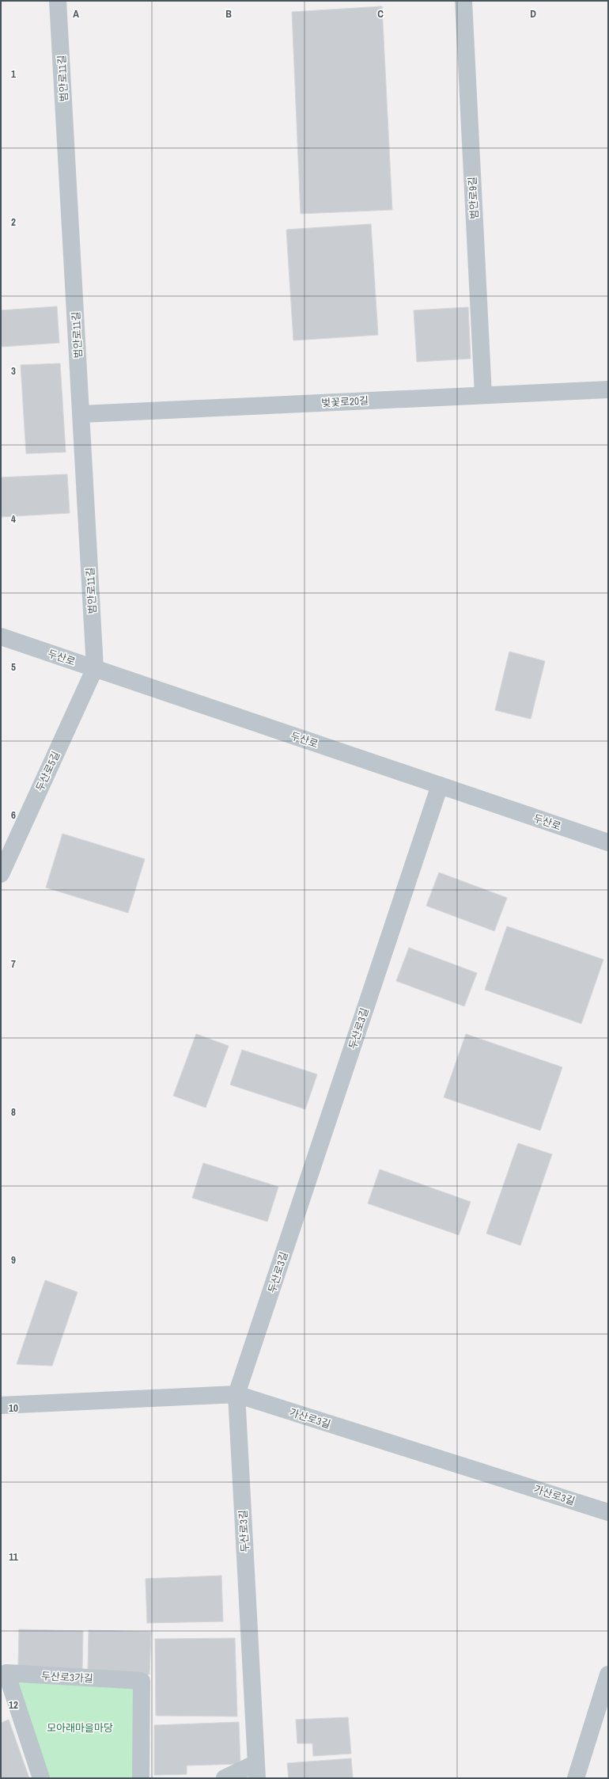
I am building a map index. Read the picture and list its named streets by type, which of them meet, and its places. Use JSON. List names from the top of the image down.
{
  "streets": {
    "street": [
      "범안로11길",
      "범안로9길",
      "벚꽃로20길",
      "두산로",
      "두산로5길",
      "두산로3길",
      "가산로3길",
      "두산로3가길"
    ]
  },
  "crossings": [
    ["범안로11길", "벚꽃로20길"],
    ["범안로11길", "두산로"],
    ["범안로11길", "두산로5길"],
    ["범안로9길", "벚꽃로20길"],
    ["두산로", "두산로5길"],
    ["두산로", "두산로3길"],
    ["두산로3길", "가산로3길"]
  ],
  "parks": ["모아래마을마당"],
  "grid": {
    "columns": [
      "A",
      "B",
      "C",
      "D"
    ],
    "rows": [
      "1",
      "2",
      "3",
      "4",
      "5",
      "6",
      "7",
      "8",
      "9",
      "10",
      "11",
      "12"
    ]
  }
}
